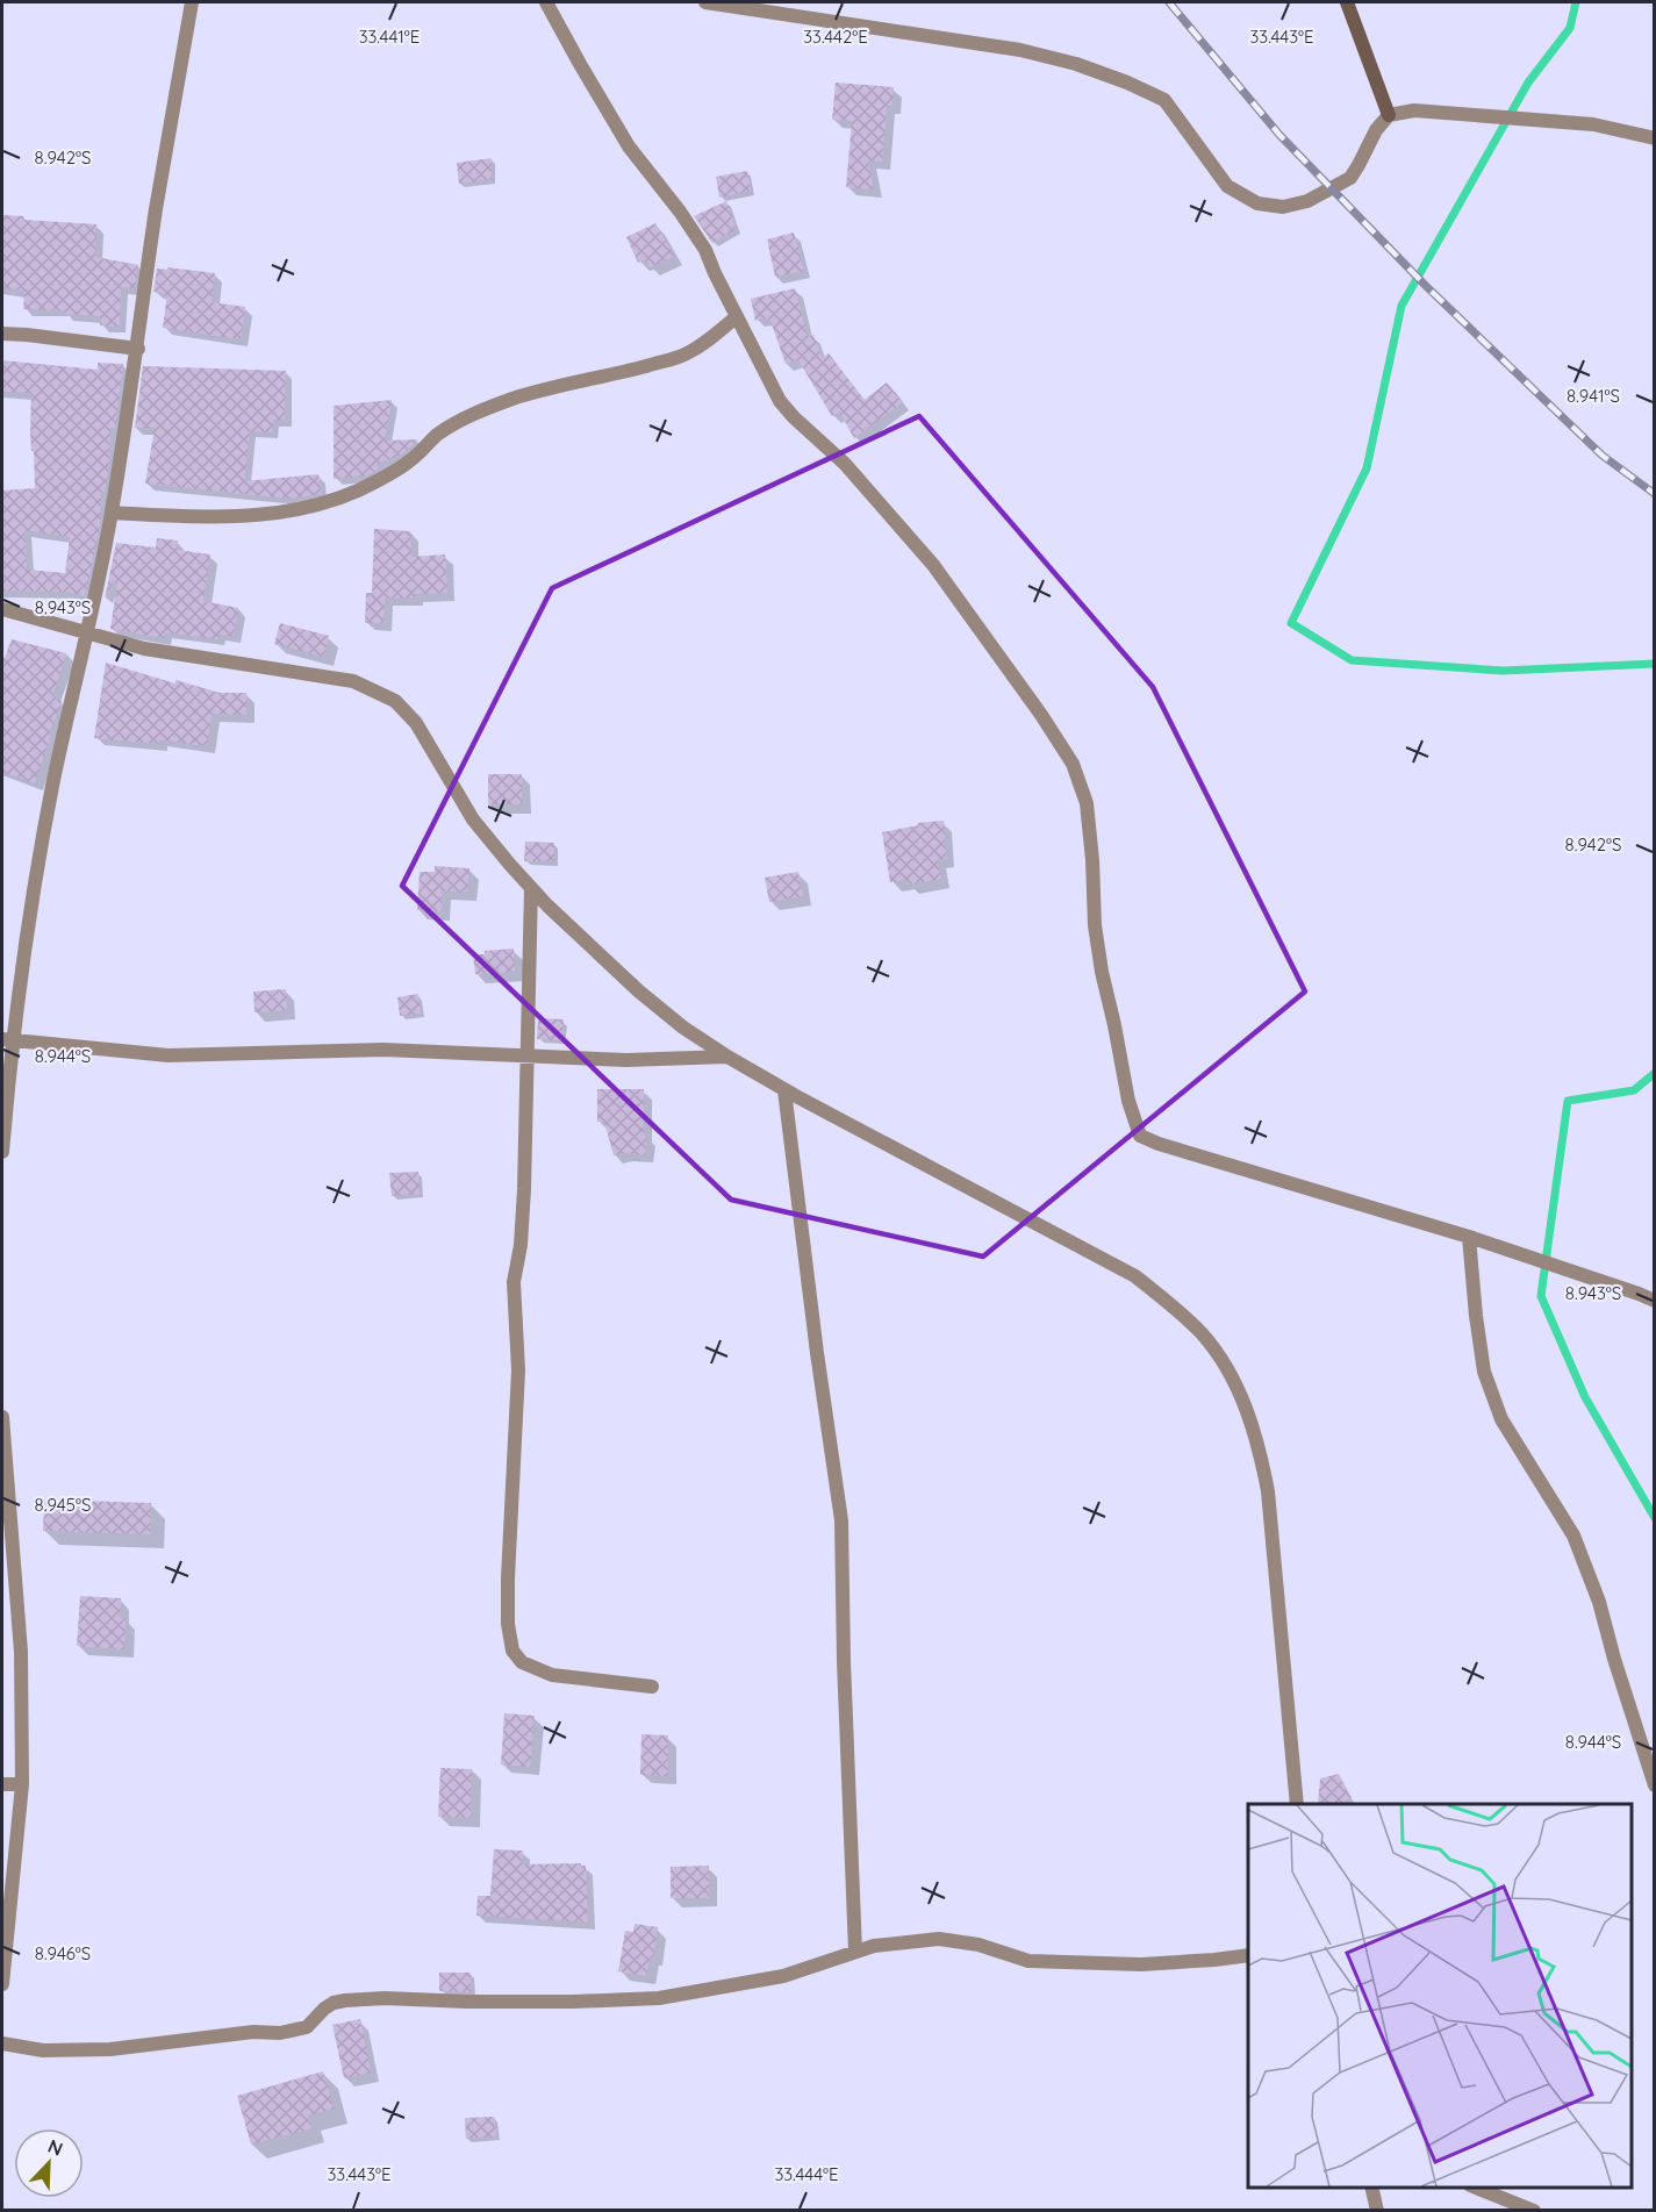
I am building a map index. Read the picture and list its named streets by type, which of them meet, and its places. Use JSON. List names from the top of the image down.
{
  "north": "top right",
  "coordinates": [
    "33.441°E",
    "33.442°E",
    "33.443°E",
    "8.942°S",
    "8.941°S",
    "8.943°S",
    "8.944°S",
    "8.945°S",
    "8.946°S",
    "33.444°E"
  ]
}
